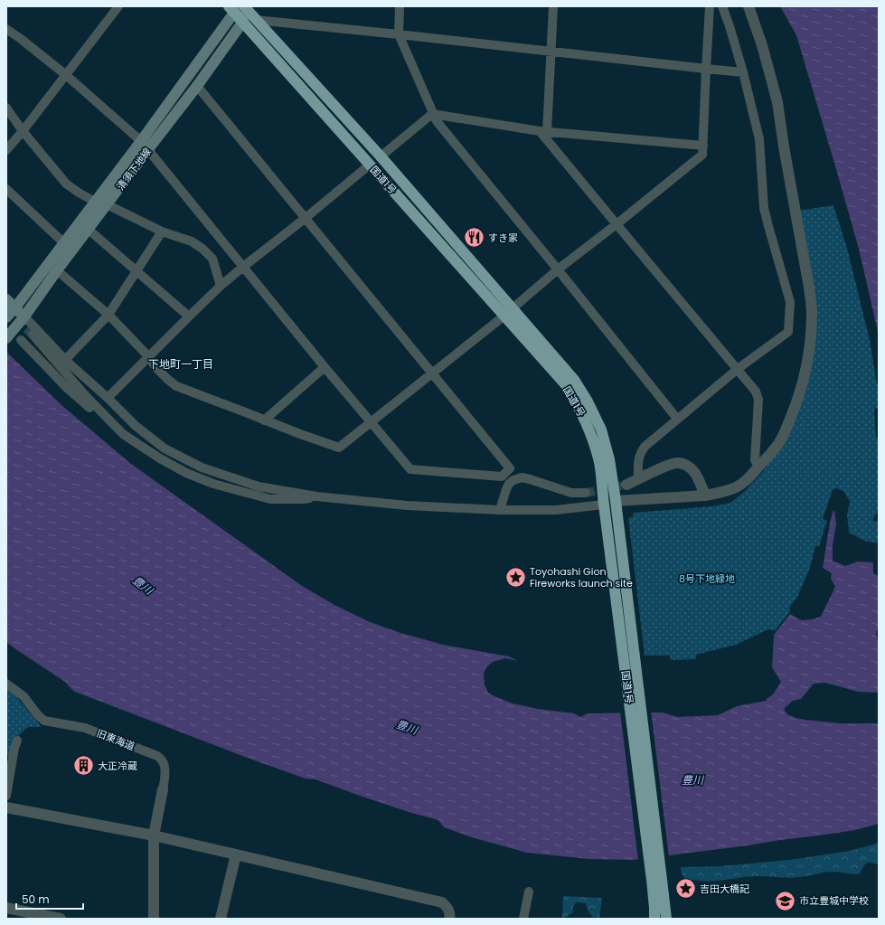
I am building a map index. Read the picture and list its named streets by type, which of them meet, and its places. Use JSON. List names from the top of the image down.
{
  "streets": {
    "highway": ["国道1号"],
    "main road": ["清須下地線"],
    "street": ["旧東海道"]
  },
  "crossings": [
    ["清須下地線", "国道1号"]
  ],
  "districts": ["下地町一丁目"],
  "water": ["豊川"],
  "parks": ["8号下地緑地"],
  "places": {
    "restaurant": ["すき家"],
    "place": ["Toyohashi Gion Fireworks launch site", "吉田大橋記"],
    "building": ["大正冷蔵"],
    "school or university": ["市立豊城中学校"]
  },
  "scale_bar": "50 m"
}
